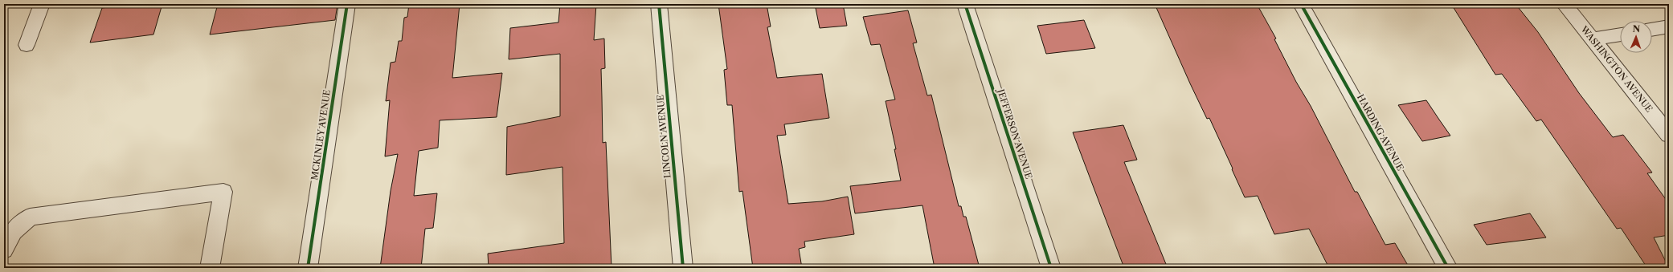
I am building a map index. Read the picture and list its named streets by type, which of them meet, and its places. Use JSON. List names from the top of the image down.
{
  "streets": {
    "street": [
      "WASHINGTON AVENUE",
      "HARDING AVENUE",
      "JEFFERSON AVENUE",
      "MCKINLEY AVENUE",
      "LINCOLN AVENUE"
    ]
  },
  "north": "top"
}
